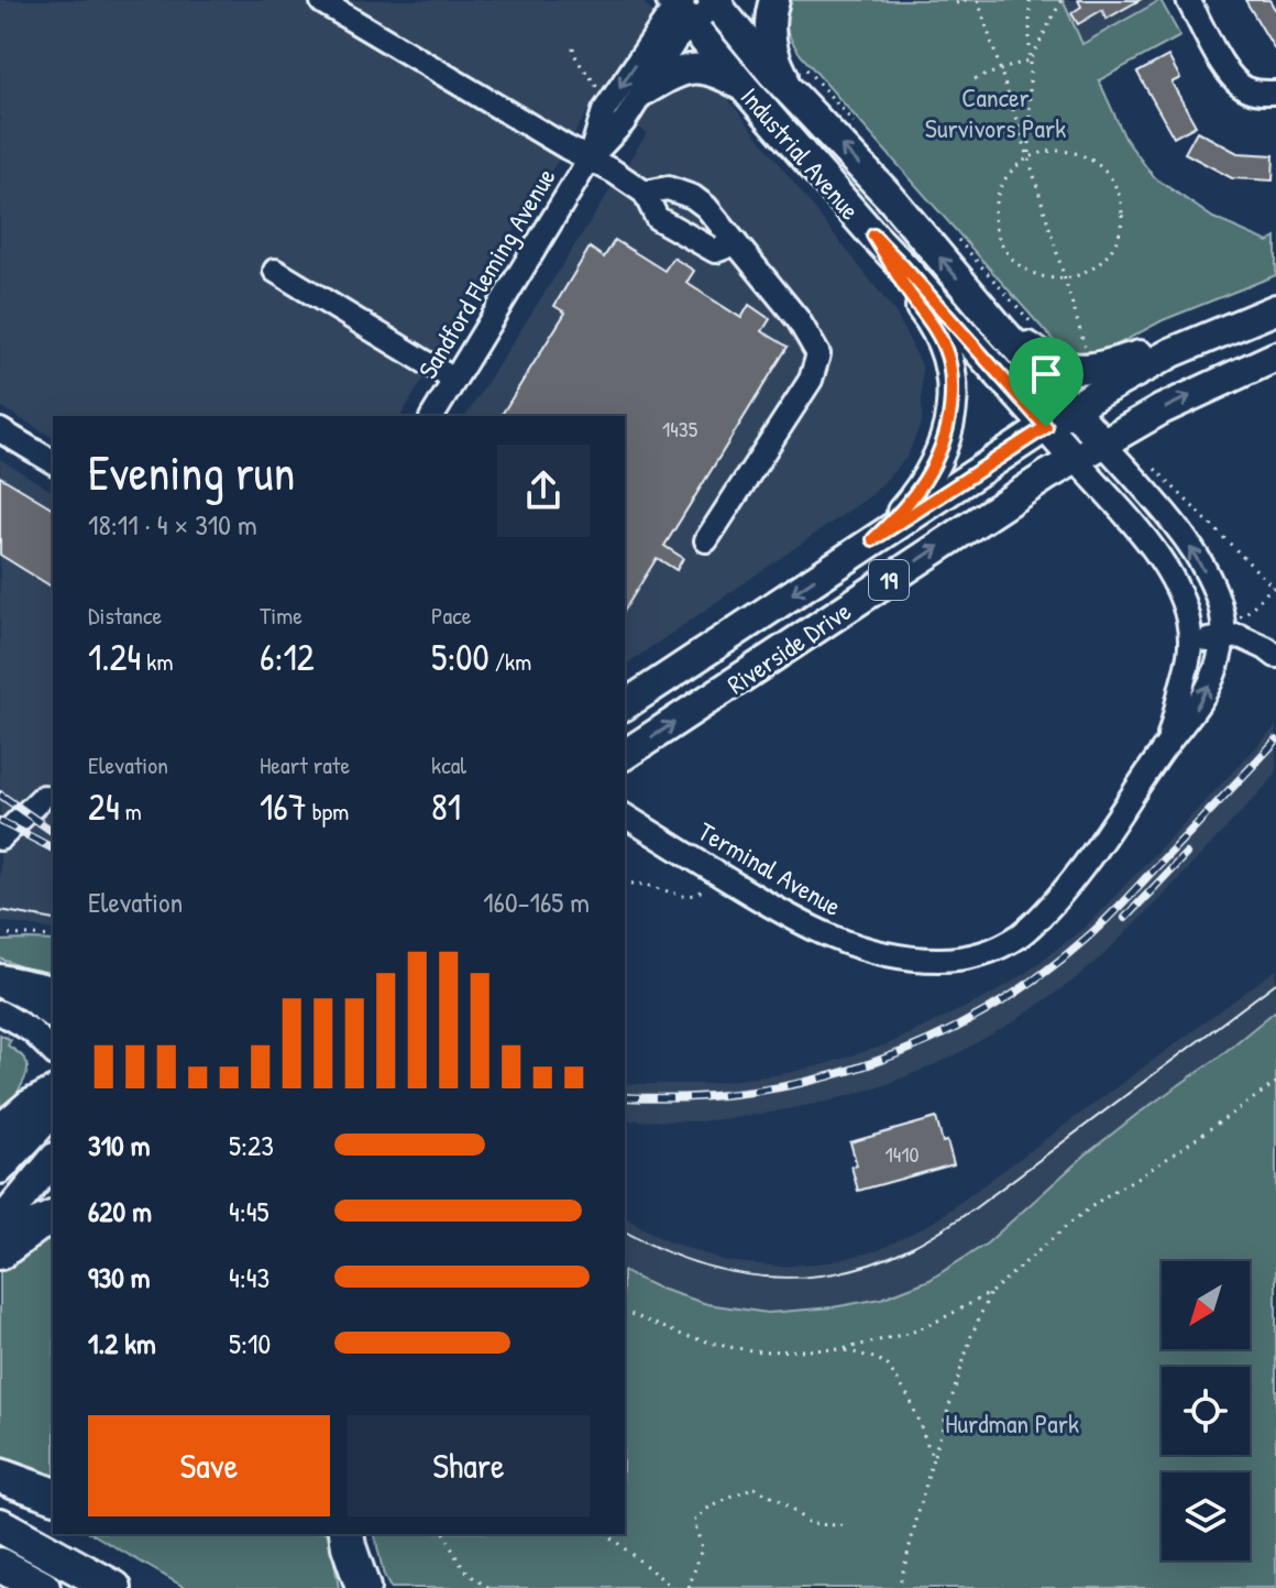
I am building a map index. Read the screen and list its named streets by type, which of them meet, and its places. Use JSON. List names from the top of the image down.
{
  "streets": {
    "main road": ["Industrial Avenue", "19", "Riverside Drive"],
    "street": ["Sandford Fleming Avenue", "Terminal Avenue"]
  },
  "crossings": [
    ["Industrial Avenue", "Sandford Fleming Avenue"],
    ["Industrial Avenue", "Riverside Drive"],
    ["Industrial Avenue", "Terminal Avenue"],
    ["Riverside Drive", "Terminal Avenue"]
  ],
  "parks": ["Cancer Survivors Park", "Hurdman Park"],
  "house_numbers": ["1435", "1410"],
  "north": "bottom left",
  "page": {
    "heading": ["Evening run", "18:11 · 4 × 310 m"],
    "stats": [
      ["Distance", "1.24 km"],
      ["Time", "6:12"],
      ["Pace", "5:00 /km"],
      ["Elevation", "24 m"],
      ["Heart rate", "167 bpm"],
      ["kcal", "81"]
    ],
    "chart": ["Elevation", "160–165 m"],
    "list": [
      {
        "name": "310 m",
        "note": "5:23"
      },
      {
        "name": "620 m",
        "note": "4:45"
      },
      {
        "name": "930 m",
        "note": "4:43"
      },
      {
        "name": "1.2 km",
        "note": "5:10"
      }
    ],
    "buttons": ["Save", "Share"]
  }
}
